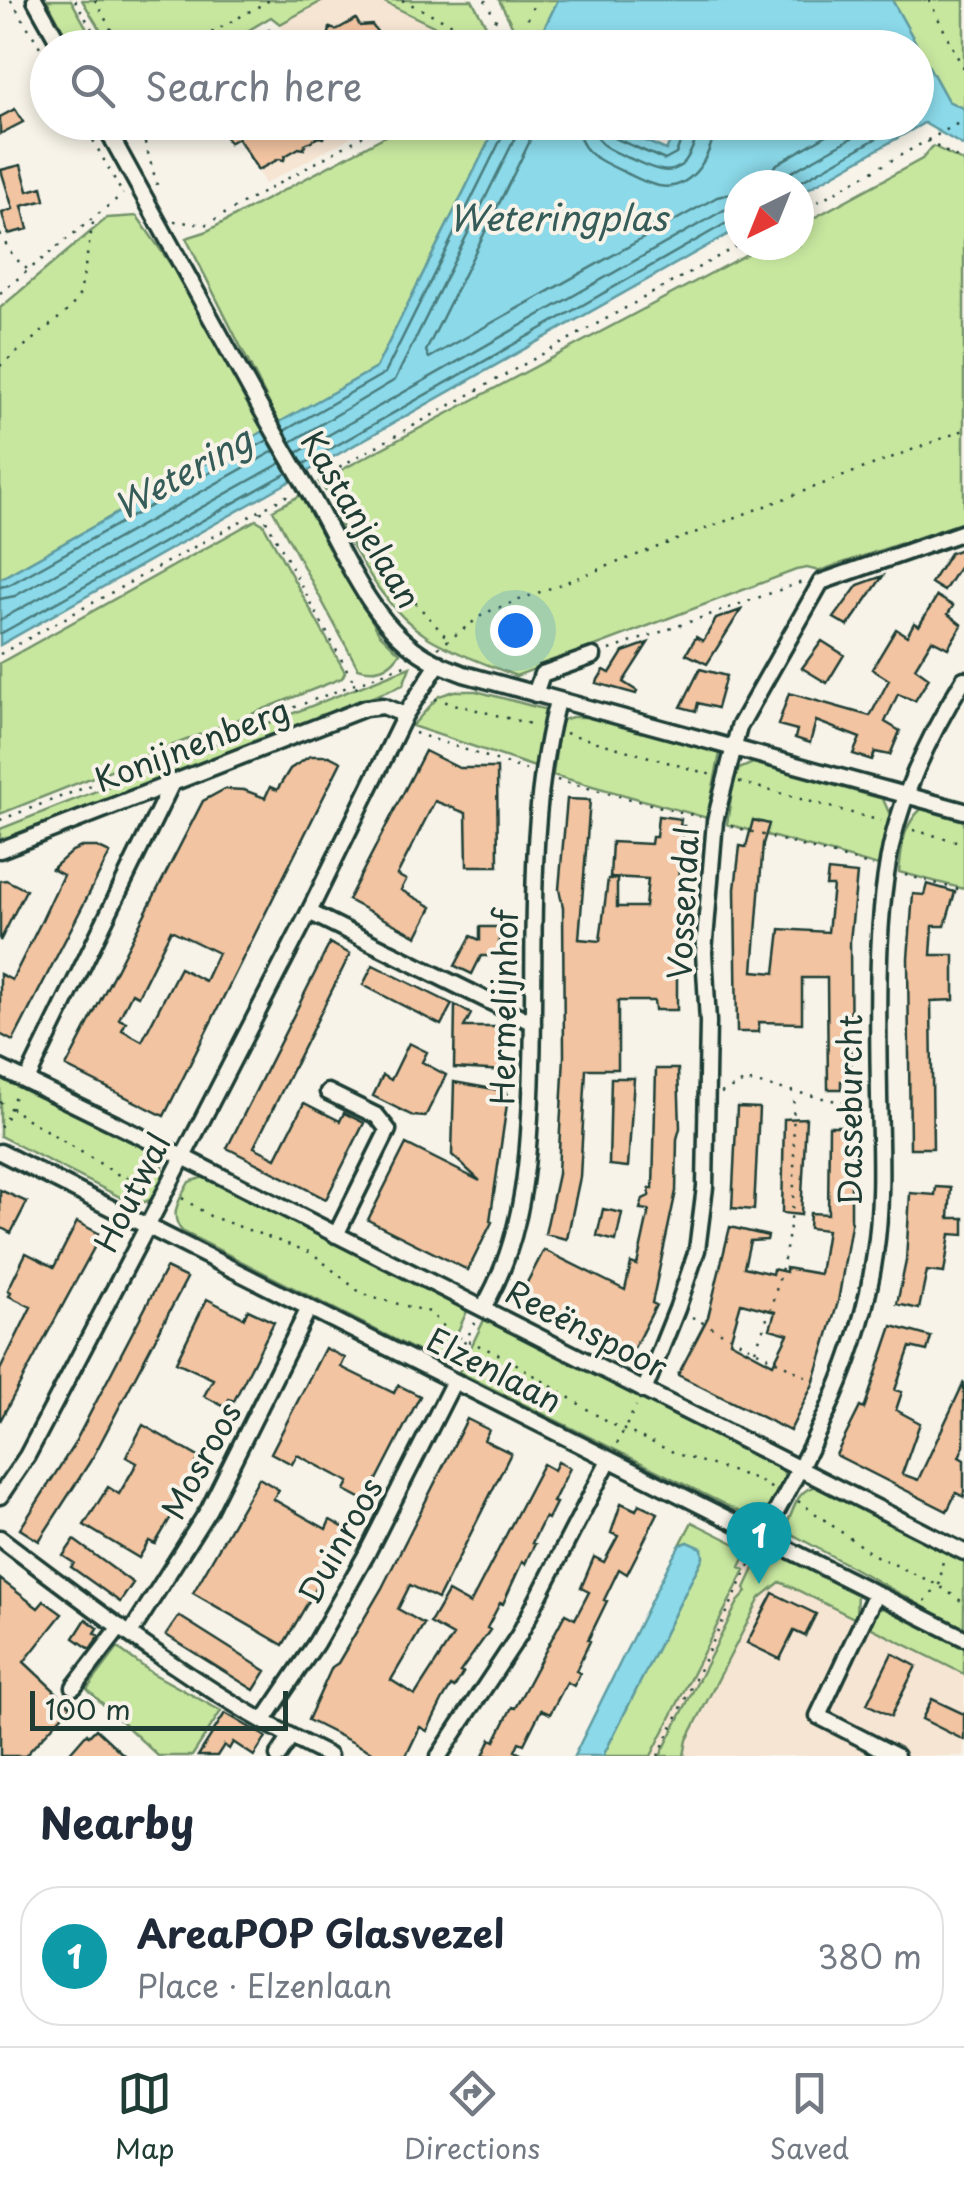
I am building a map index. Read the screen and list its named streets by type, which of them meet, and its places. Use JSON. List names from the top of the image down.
{
  "streets": {
    "street": [
      "Kastanjelaan",
      "Konijnenberg",
      "Vossendal",
      "Hermelijnhof",
      "Dasseburcht",
      "Houtwal",
      "Reeënspoor",
      "Elzenlaan",
      "Mosroos",
      "Duinroos"
    ]
  },
  "crossings": [
    ["Kastanjelaan", "Vossendal"],
    ["Kastanjelaan", "Hermelijnhof"],
    ["Kastanjelaan", "Dasseburcht"],
    ["Kastanjelaan", "Houtwal"],
    ["Vossendal", "Reeënspoor"],
    ["Hermelijnhof", "Reeënspoor"],
    ["Dasseburcht", "Reeënspoor"],
    ["Dasseburcht", "Elzenlaan"],
    ["Houtwal", "Reeënspoor"],
    ["Houtwal", "Elzenlaan"],
    ["Elzenlaan", "Mosroos"],
    ["Elzenlaan", "Duinroos"]
  ],
  "water": ["Weteringplas", "Wetering"],
  "scale_bar": "100 m",
  "north": "bottom left",
  "page": {
    "search": "Search here",
    "pins": "1",
    "scale": "100 m",
    "heading": "Nearby",
    "list": [
      {
        "mark": "1",
        "name": "AreaPOP Glasvezel",
        "note": "Place · Elzenlaan",
        "value": "380 m"
      }
    ],
    "nav": ["Map", "Directions", "Saved"]
  }
}
